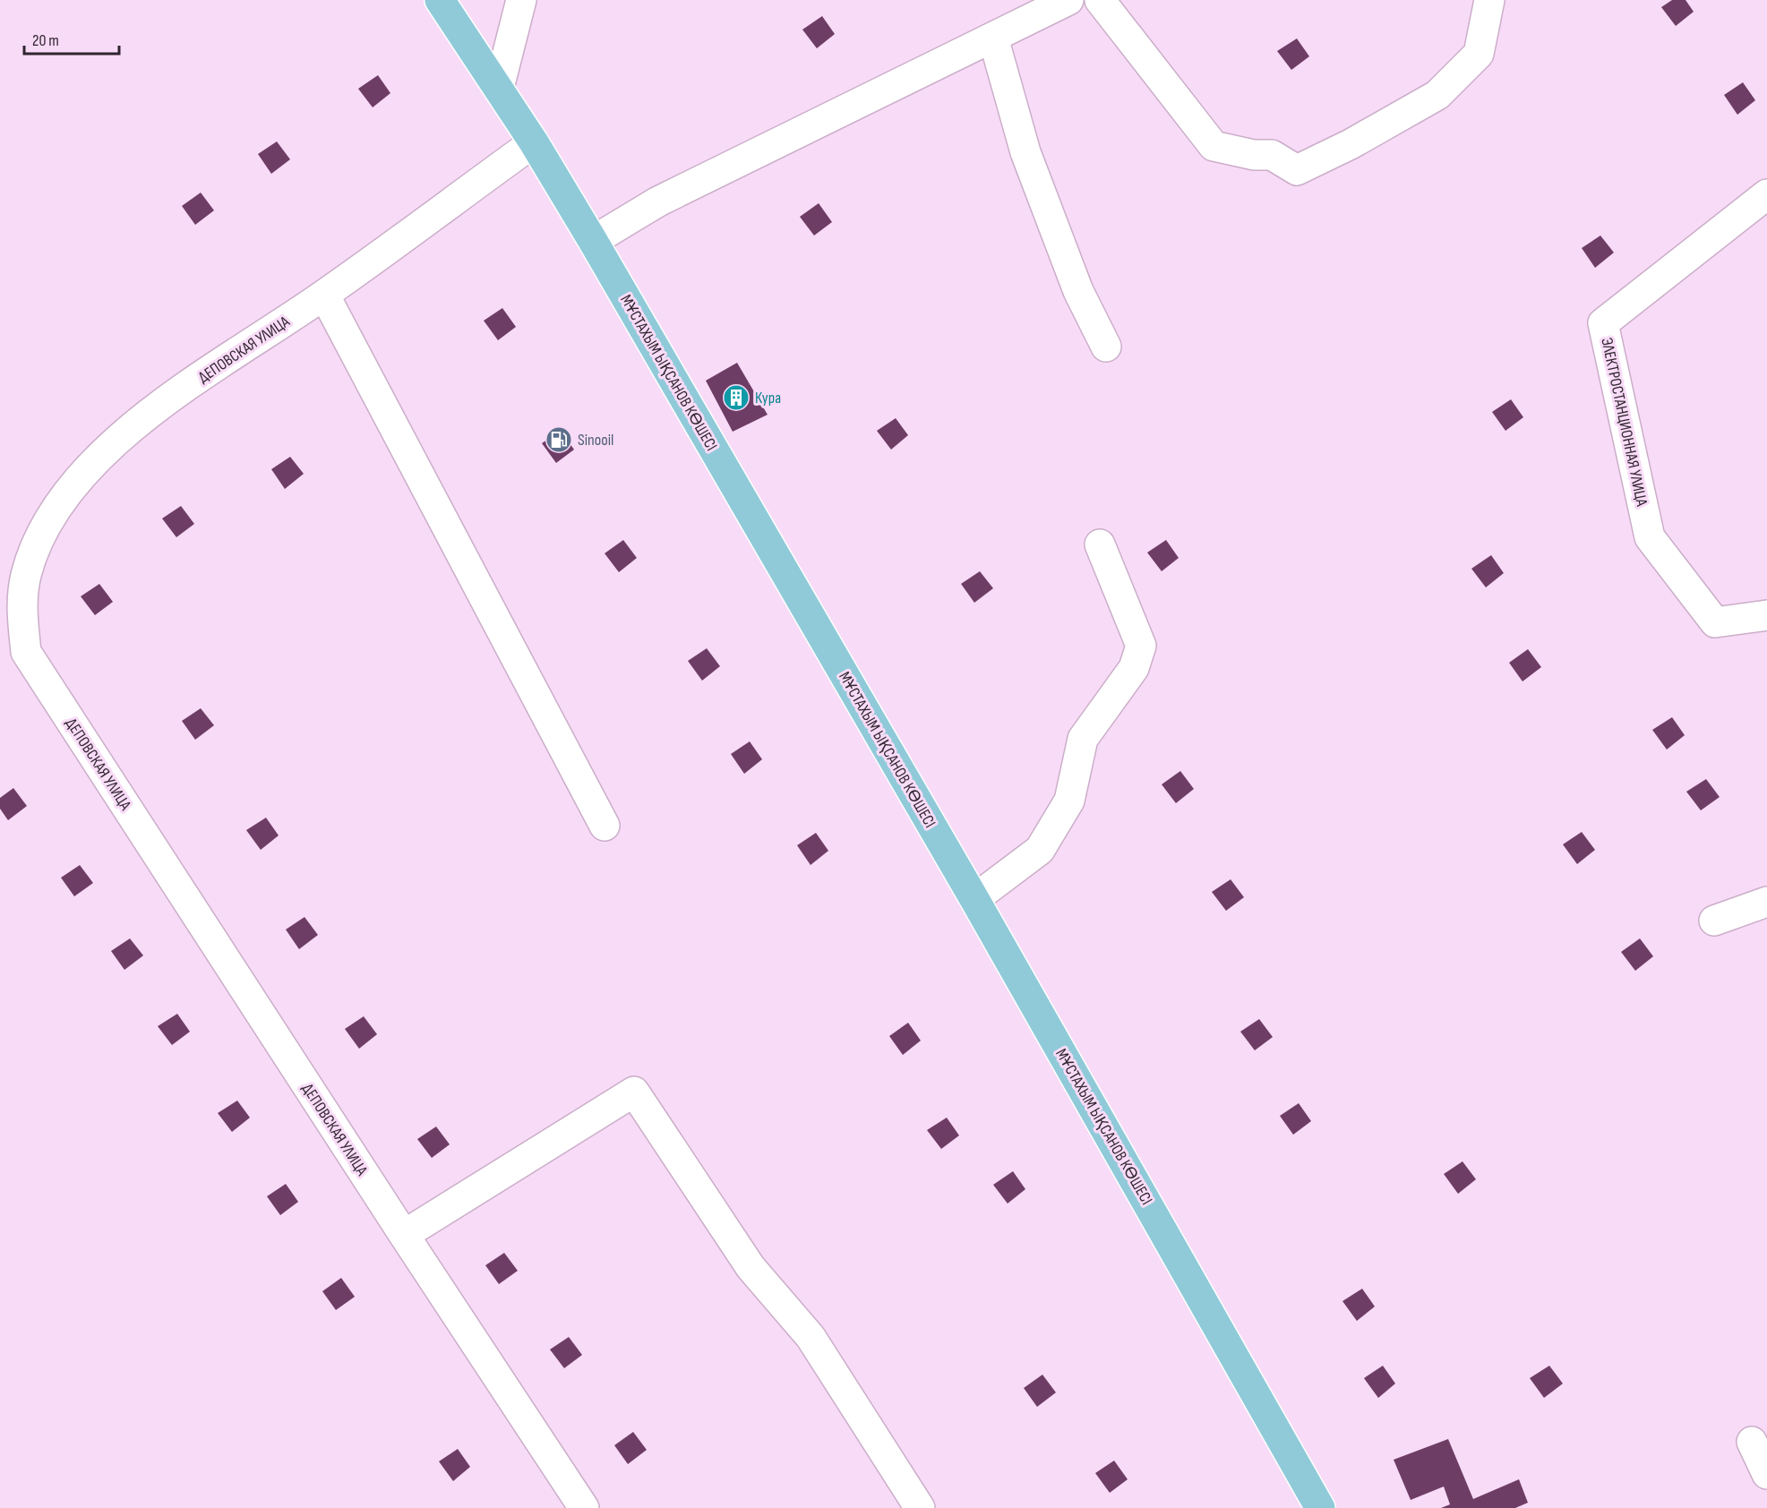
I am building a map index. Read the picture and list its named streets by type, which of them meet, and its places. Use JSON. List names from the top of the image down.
{
  "streets": {
    "main road": ["МҰСТАХЫМ ЫҚСАНОВ КӨШЕСІ"],
    "street": ["ДЕПОВСКАЯ УЛИЦА", "ЭЛЕКТРОСТАНЦИОННАЯ УЛИЦА"]
  },
  "crossings": [
    ["ДЕПОВСКАЯ УЛИЦА", "МҰСТАХЫМ ЫҚСАНОВ КӨШЕСІ"]
  ],
  "places": {
    "building": ["Кура"],
    "fuel station": ["Sinooil"]
  },
  "scale_bar": "20 m"
}
